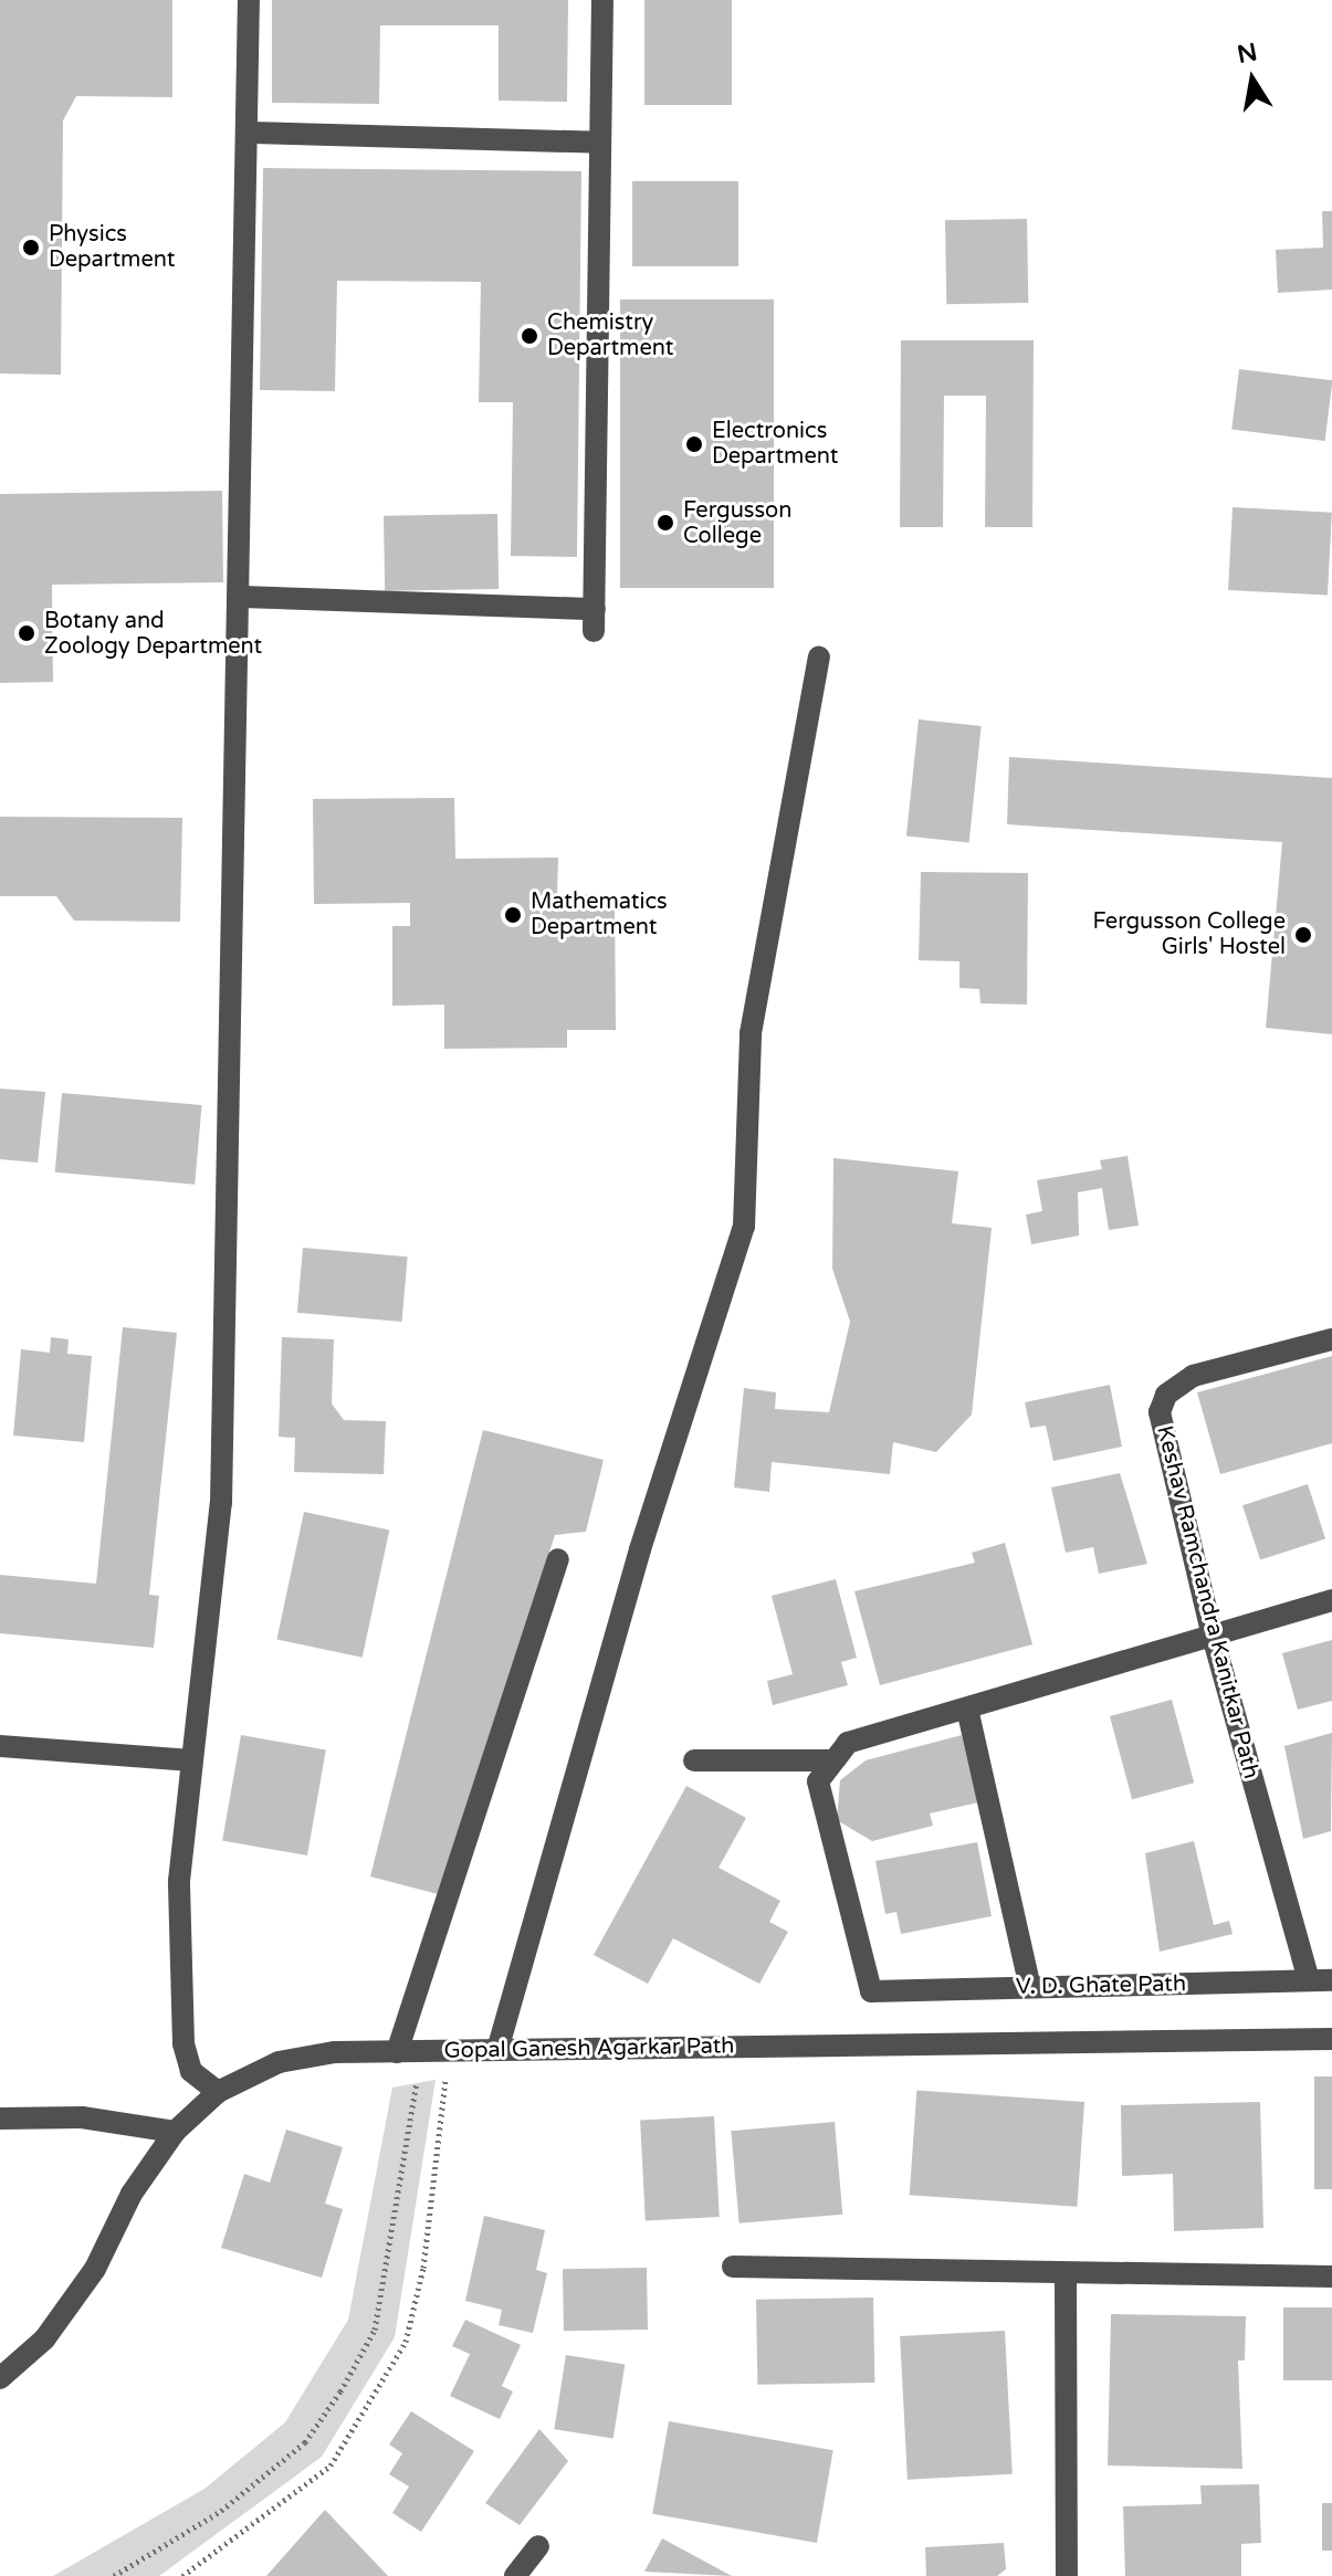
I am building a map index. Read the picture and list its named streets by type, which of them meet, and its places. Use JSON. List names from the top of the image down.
{
  "streets": {
    "street": ["Keshav Ramchandra Kanitkar Path", "V. D. Ghate Path", "Gopal Ganesh Agarkar Path"]
  },
  "crossings": [
    ["Keshav Ramchandra Kanitkar Path", "V. D. Ghate Path"]
  ],
  "places": [
    "Physics Department",
    "Chemistry Department",
    "Electronics Department",
    "Fergusson College",
    "Botany and Zoology Department",
    "Mathematics Department",
    "Fergusson College Girls' Hostel"
  ],
  "north": "top"
}
